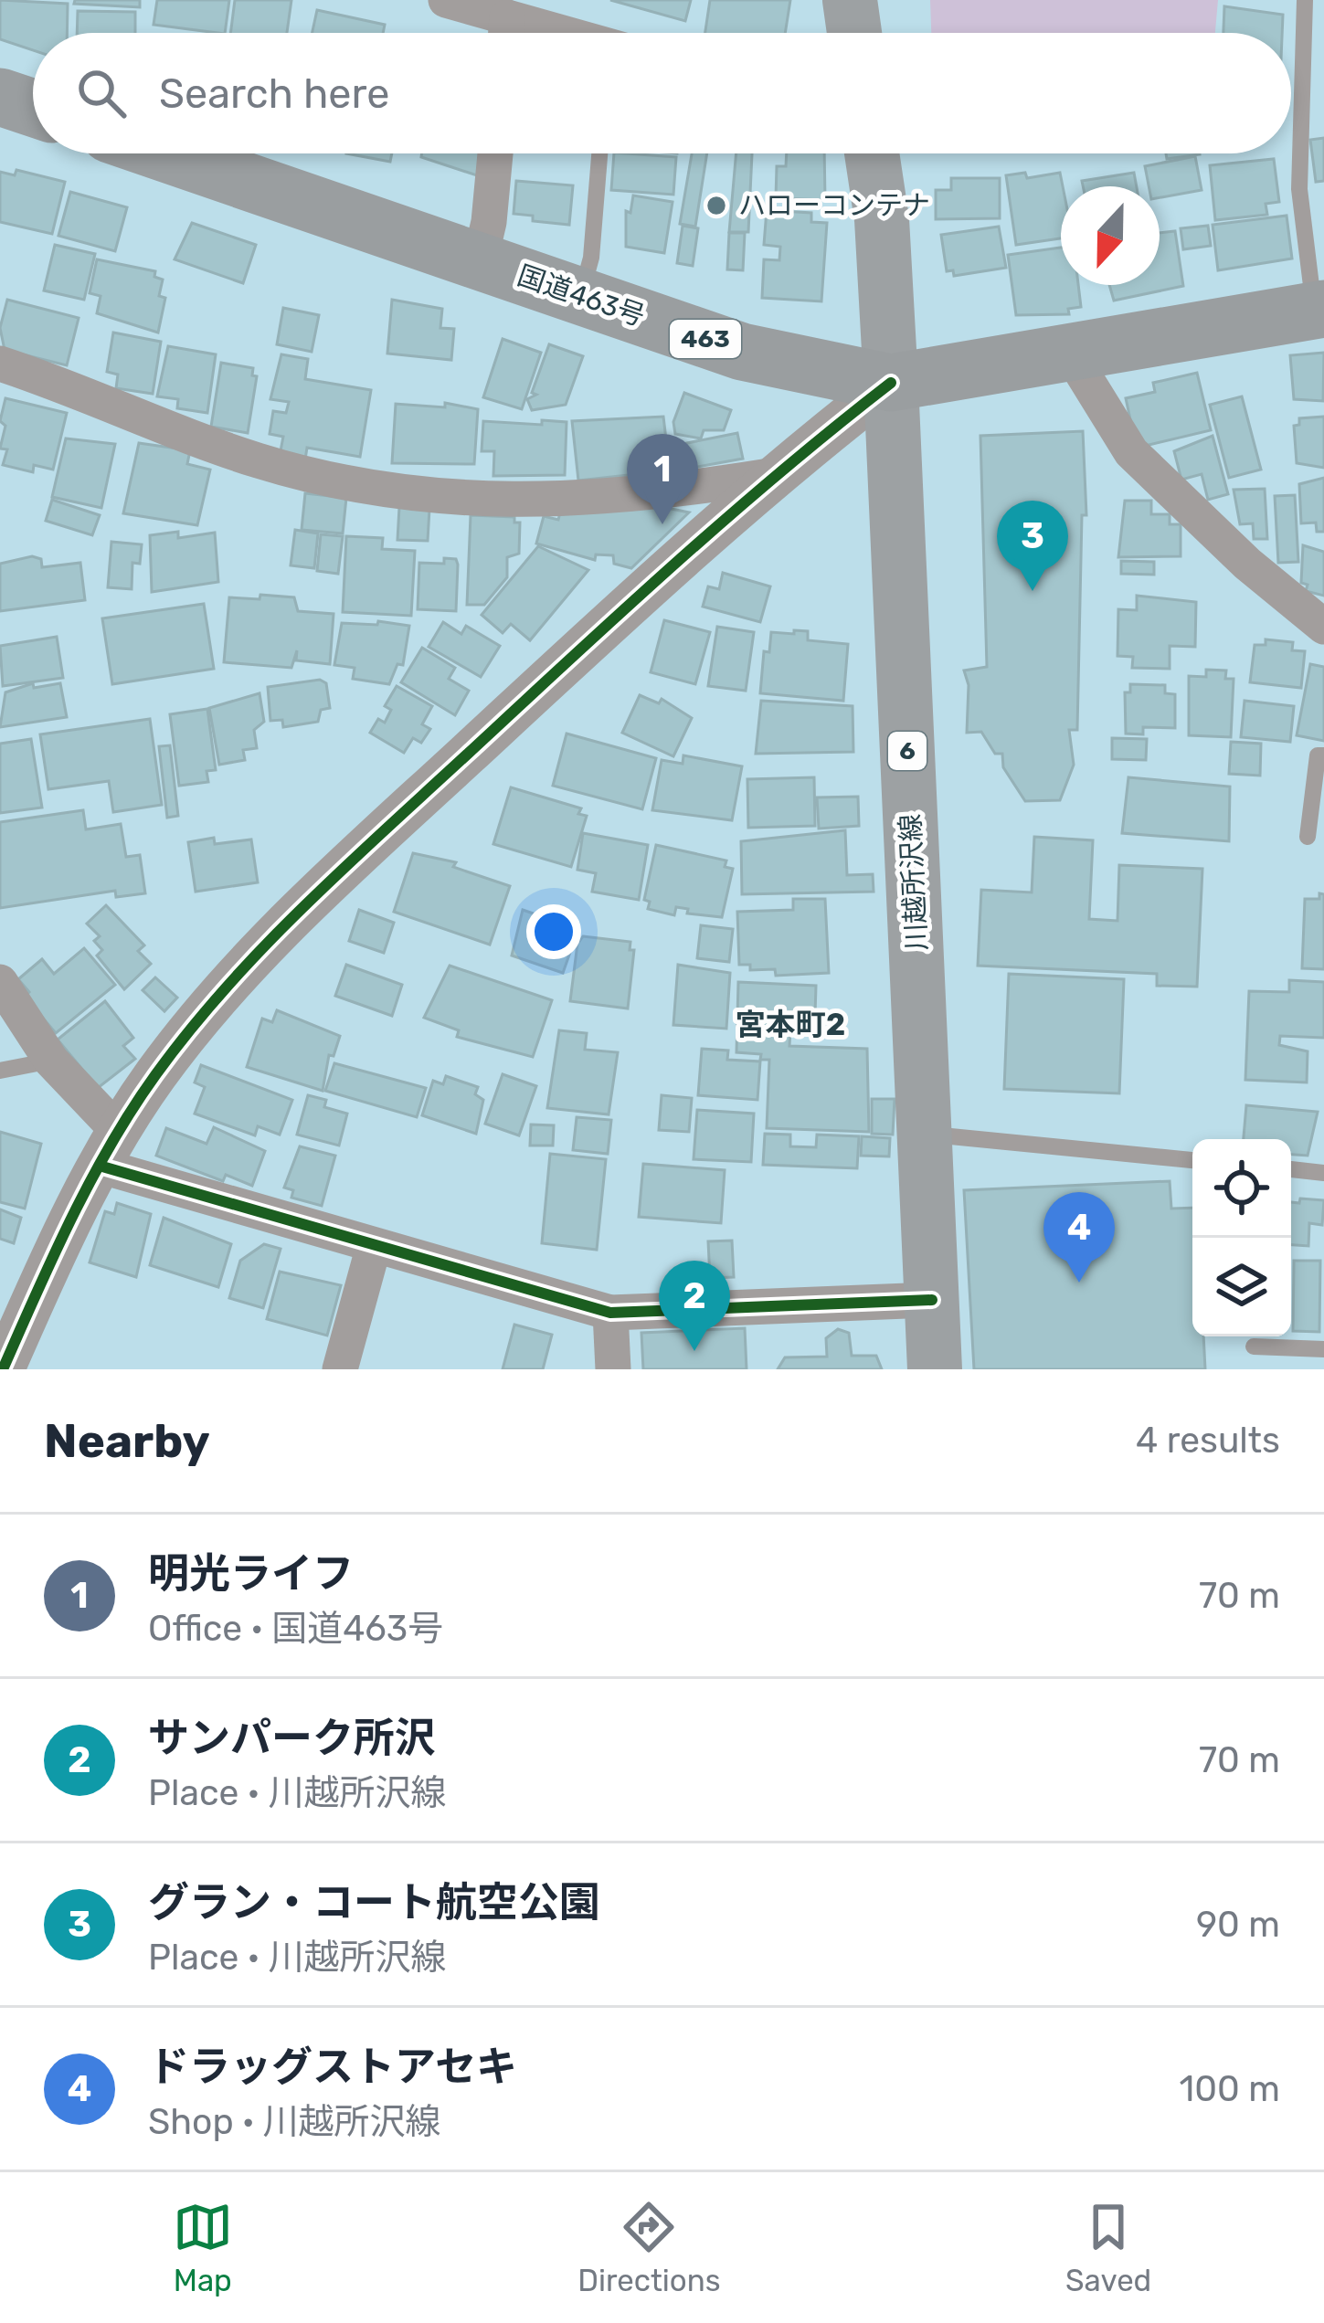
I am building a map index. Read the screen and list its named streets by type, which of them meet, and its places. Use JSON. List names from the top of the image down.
{
  "streets": {
    "highway": ["国道463号", "463"],
    "main road": ["6", "川越所沢線"]
  },
  "crossings": [
    ["国道463号", "川越所沢線"]
  ],
  "districts": ["宮本町2"],
  "places": ["ハローコンテナ"],
  "north": "bottom",
  "page": {
    "search": "Search here",
    "pins": [
      "1",
      "3",
      "4",
      "2"
    ],
    "heading": ["Nearby", "4 results"],
    "list": [
      {
        "mark": "1",
        "name": "明光ライフ",
        "note": "Office · 国道463号",
        "value": "70 m"
      },
      {
        "mark": "2",
        "name": "サンパーク所沢",
        "note": "Place · 川越所沢線",
        "value": "70 m"
      },
      {
        "mark": "3",
        "name": "グラン・コート航空公園",
        "note": "Place · 川越所沢線",
        "value": "90 m"
      },
      {
        "mark": "4",
        "name": "ドラッグストアセキ",
        "note": "Shop · 川越所沢線",
        "value": "100 m"
      }
    ],
    "nav": ["Map", "Directions", "Saved"]
  }
}
